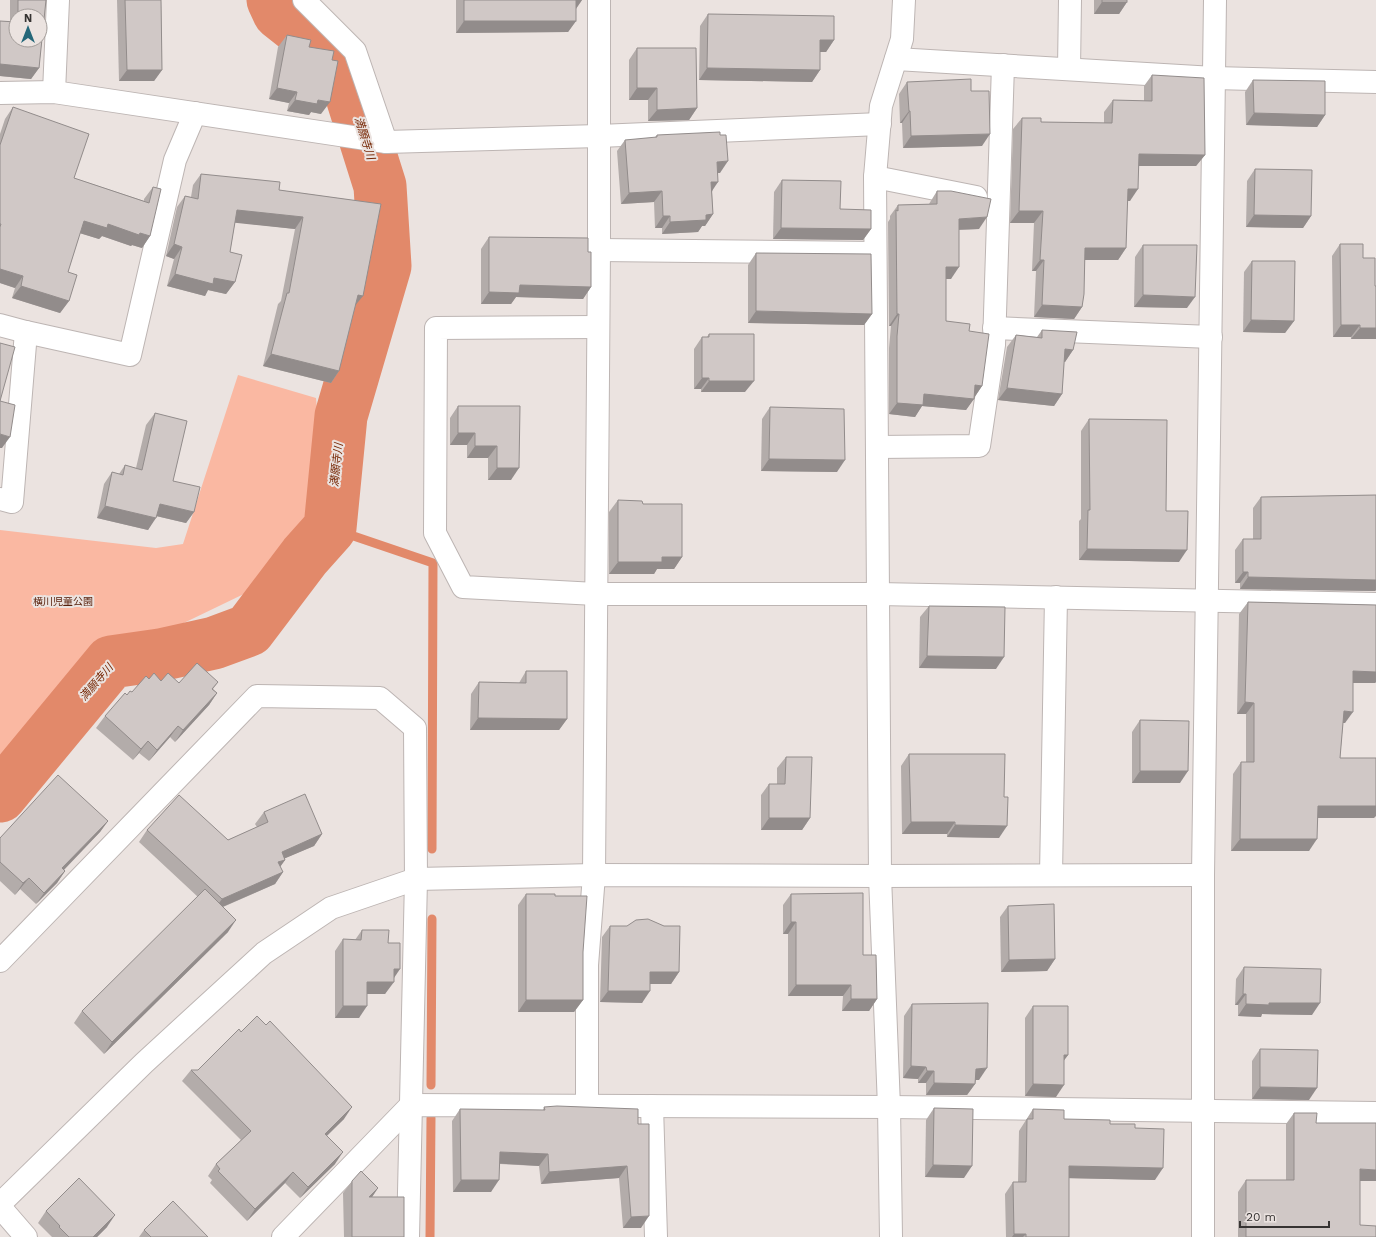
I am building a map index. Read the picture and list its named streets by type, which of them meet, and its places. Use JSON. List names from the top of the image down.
{
  "water": ["満願寺川"],
  "parks": ["横川児童公園"],
  "scale_bar": "20 m",
  "north": "top"
}
